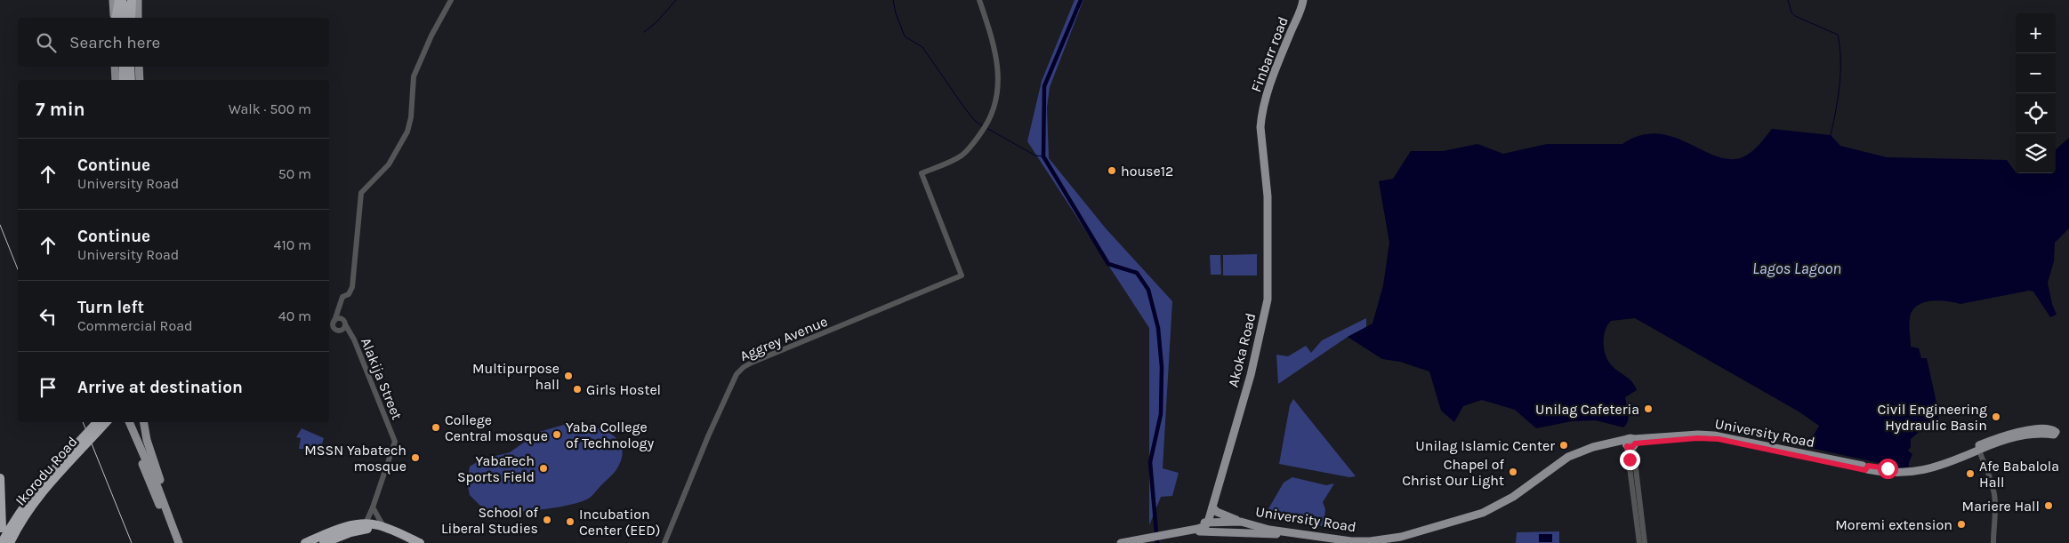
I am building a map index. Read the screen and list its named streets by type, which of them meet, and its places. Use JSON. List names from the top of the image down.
{
  "streets": {
    "highway": ["Ikorodu Road"],
    "main road": ["Finbarr road", "Akoka Road", "University Road"],
    "street": ["Aggrey Avenue", "Alakija Street"]
  },
  "crossings": [
    ["Finbarr road", "Akoka Road"],
    ["Akoka Road", "University Road"]
  ],
  "water": ["Lagos Lagoon"],
  "places": [
    "house12",
    "Multipurpose hall",
    "Girls Hostel",
    "Unilag Cafeteria",
    "Civil Engineering Hydraulic Basin",
    "College Central mosque",
    "Yaba College of Technology",
    "Unilag Islamic Center",
    "MSSN Yabatech mosque",
    "YabaTech Sports Field",
    "Chapel of Christ Our Light",
    "Afe Babalola Hall",
    "Mariere Hall",
    "School of Liberal Studies",
    "Incubation Center (EED)",
    "Moremi extension"
  ],
  "page": {
    "map_buttons": ["+", "−"],
    "search": "Search here",
    "heading": ["7 min", "Walk · 500 m"],
    "list": [
      ["Continue", "University Road", "50 m"],
      ["Continue", "University Road", "410 m"],
      ["Turn left", "Commercial Road", "40 m"],
      "Arrive at destination"
    ]
  }
}
